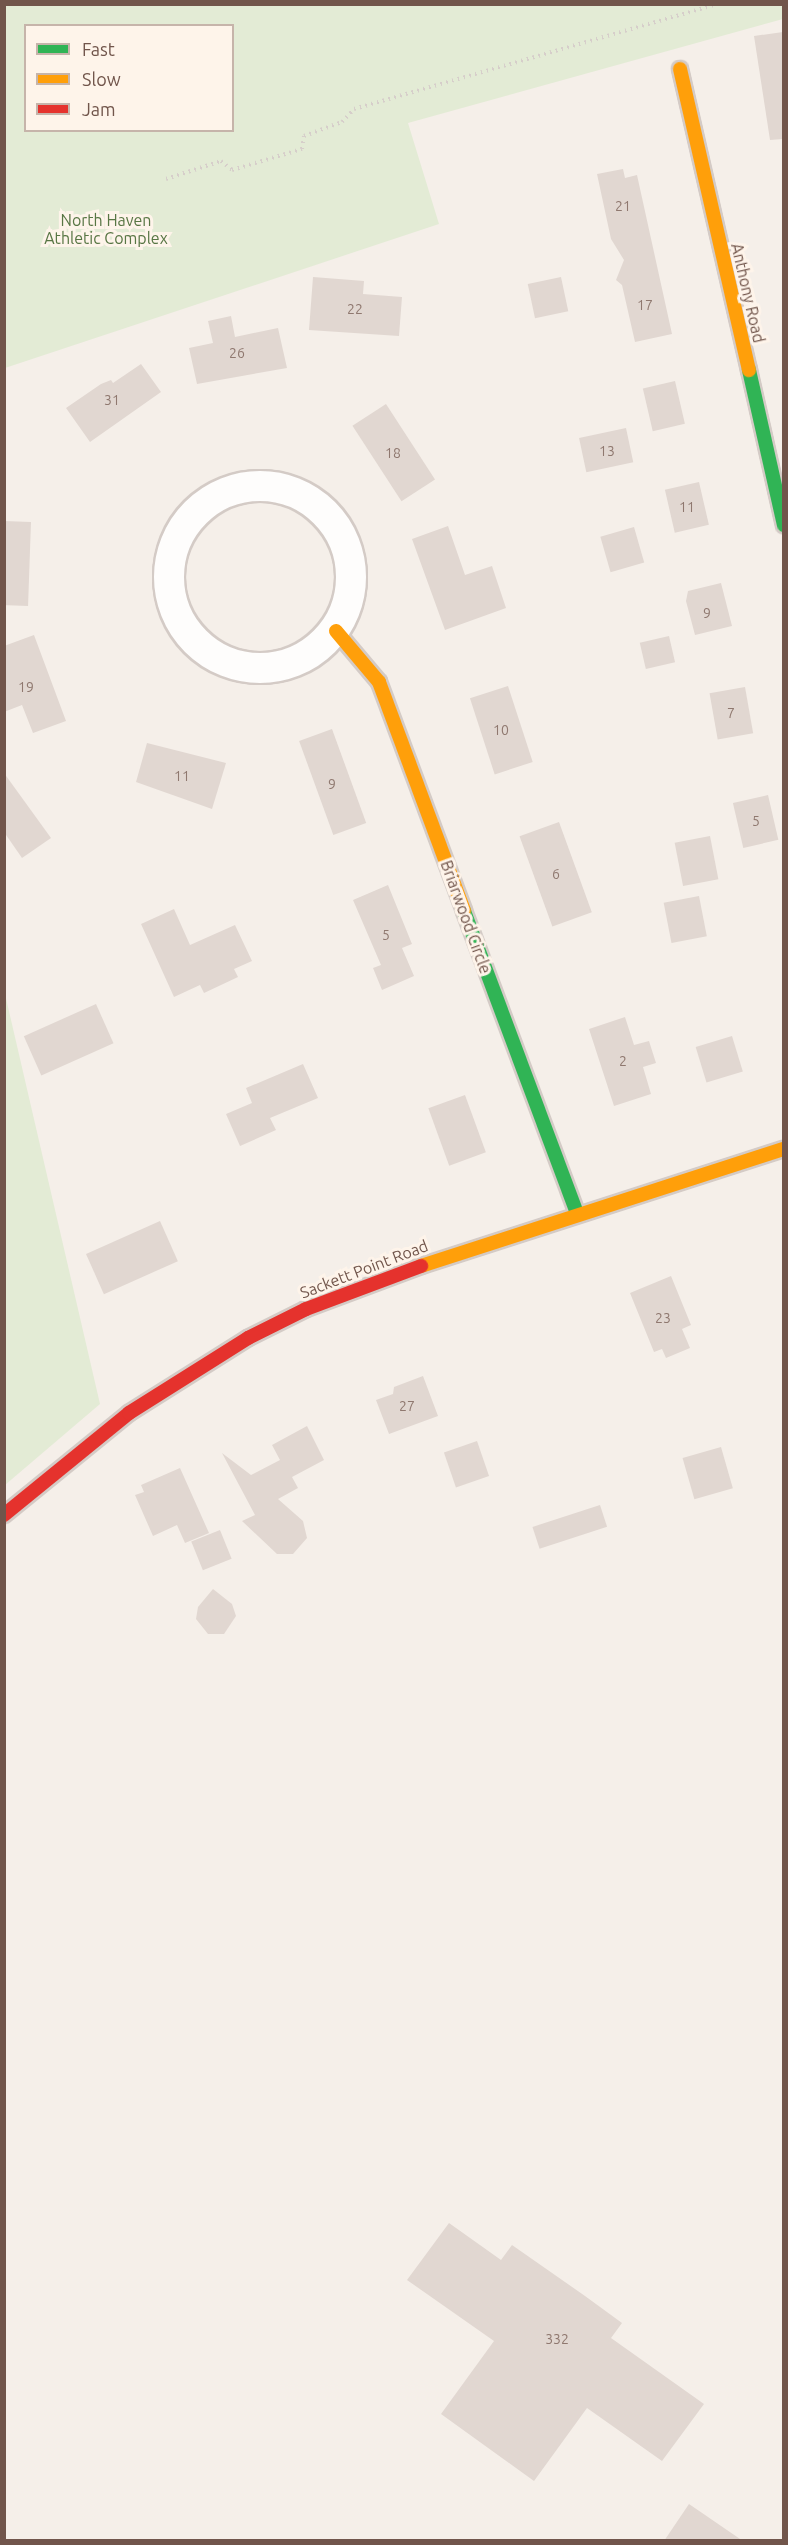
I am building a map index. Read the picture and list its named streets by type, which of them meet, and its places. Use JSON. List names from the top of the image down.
{
  "streets": {
    "street": ["Anthony Road", "Briarwood Circle", "Sackett Point Road"]
  },
  "crossings": [
    ["Briarwood Circle", "Sackett Point Road"]
  ],
  "parks": ["North Haven Athletic Complex"],
  "house_numbers": [
    "21",
    "17",
    "22",
    "26",
    "31",
    "13",
    "18",
    "11",
    "9",
    "19",
    "7",
    "10",
    "11",
    "9",
    "5",
    "6",
    "5",
    "2",
    "23",
    "27",
    "332"
  ],
  "legend": ["Fast", "Slow", "Jam"]
}
